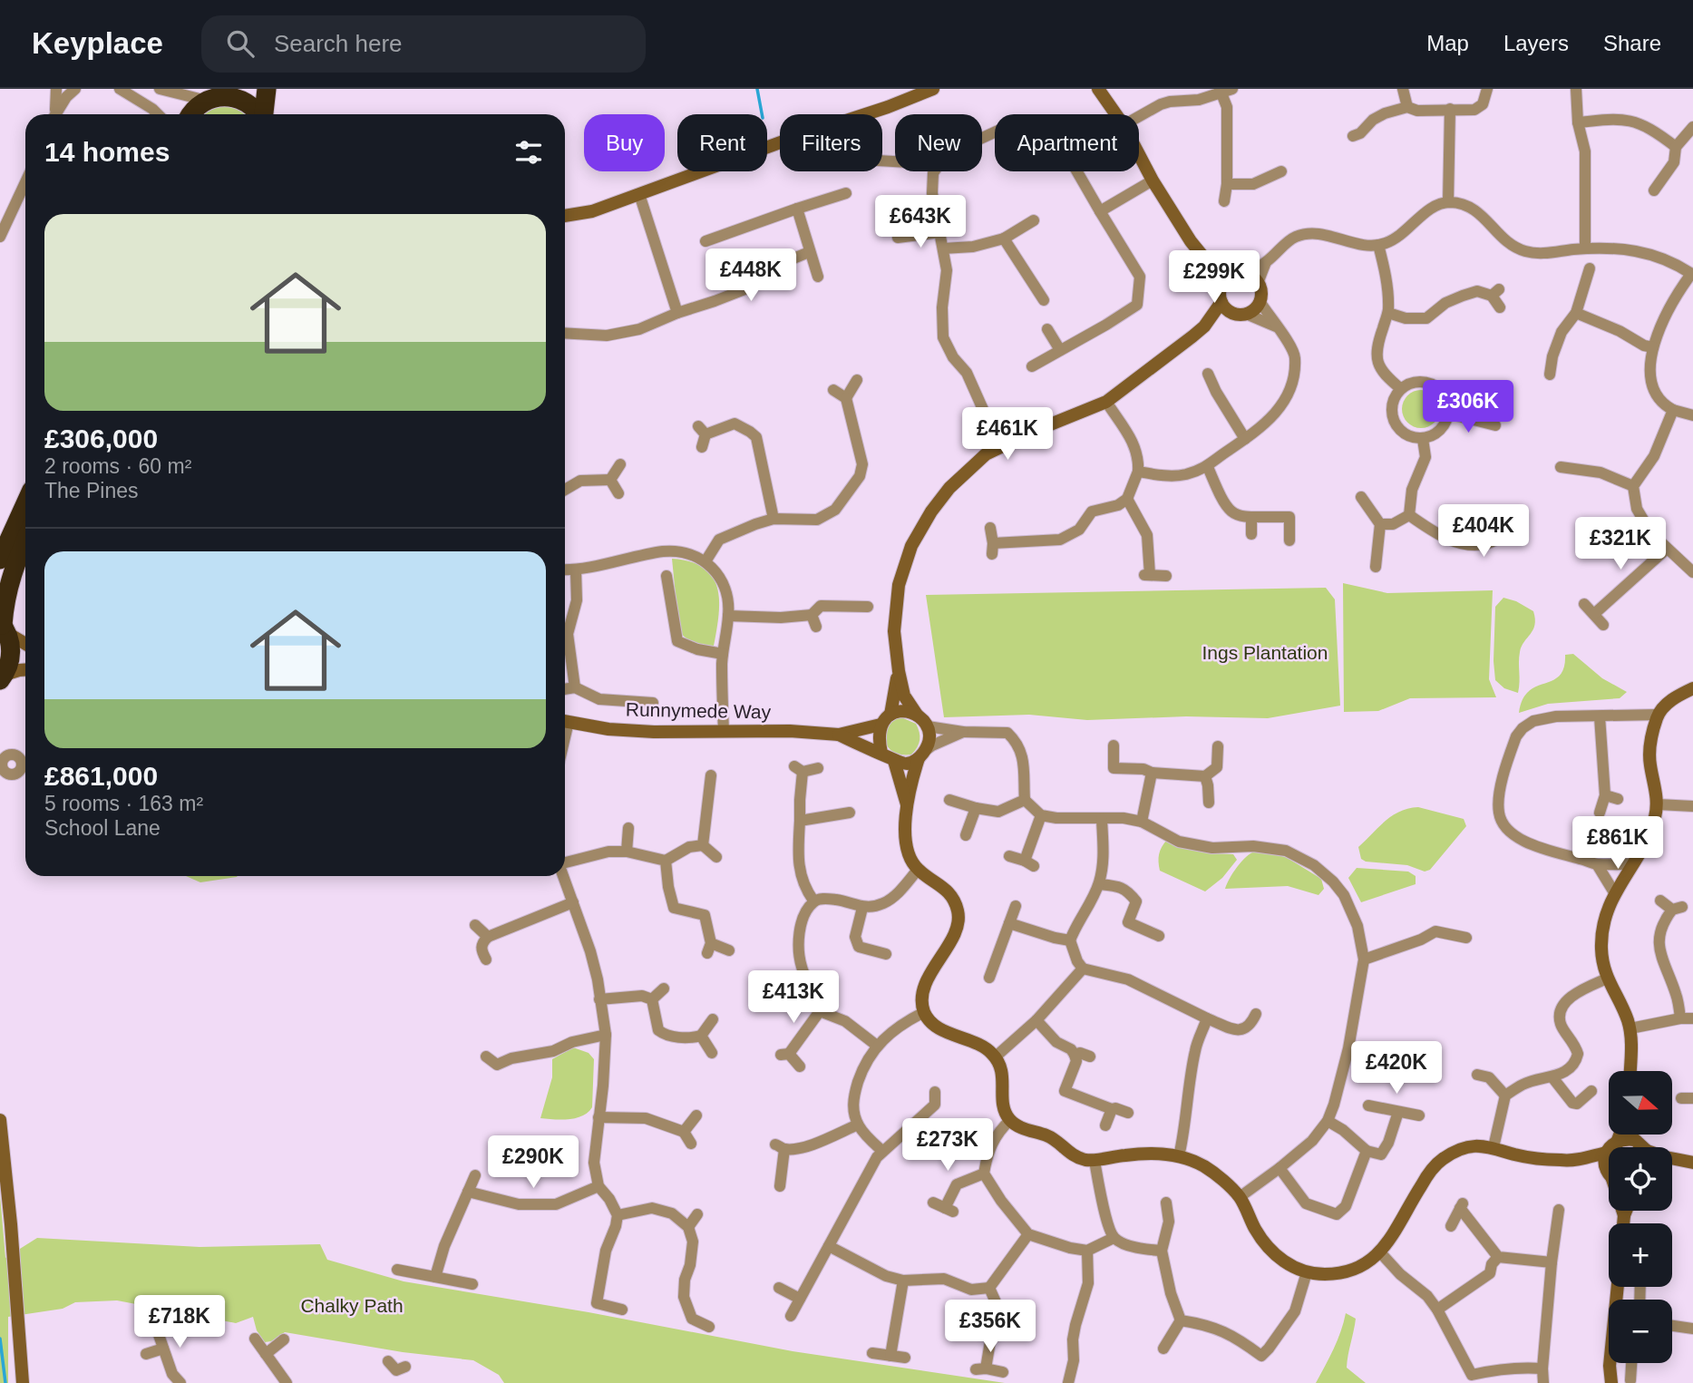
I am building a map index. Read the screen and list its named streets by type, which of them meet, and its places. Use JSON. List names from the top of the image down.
{
  "streets": {
    "street": ["Runnymede Way"]
  },
  "parks": ["Ings Plantation", "Chalky Path"],
  "north": "right",
  "page": {
    "header": "Keyplace",
    "search": "Search here",
    "nav": ["Map", "Layers", "Share"],
    "chip": [
      "Buy",
      "Rent",
      "Filters",
      "New",
      "Apartment"
    ],
    "heading": "14 homes",
    "list": [
      {
        "name": "£306,000",
        "note": "2 rooms · 60 m² · The Pines"
      },
      {
        "name": "£861,000",
        "note": "5 rooms · 163 m² · School Lane"
      }
    ],
    "price": [
      "£643K",
      "£448K",
      "£299K",
      "£306K",
      "£461K",
      "£404K",
      "£321K",
      "£861K",
      "£413K",
      "£420K",
      "£273K",
      "£290K",
      "£718K",
      "£356K"
    ],
    "map_buttons": ["+", "−"]
  }
}
